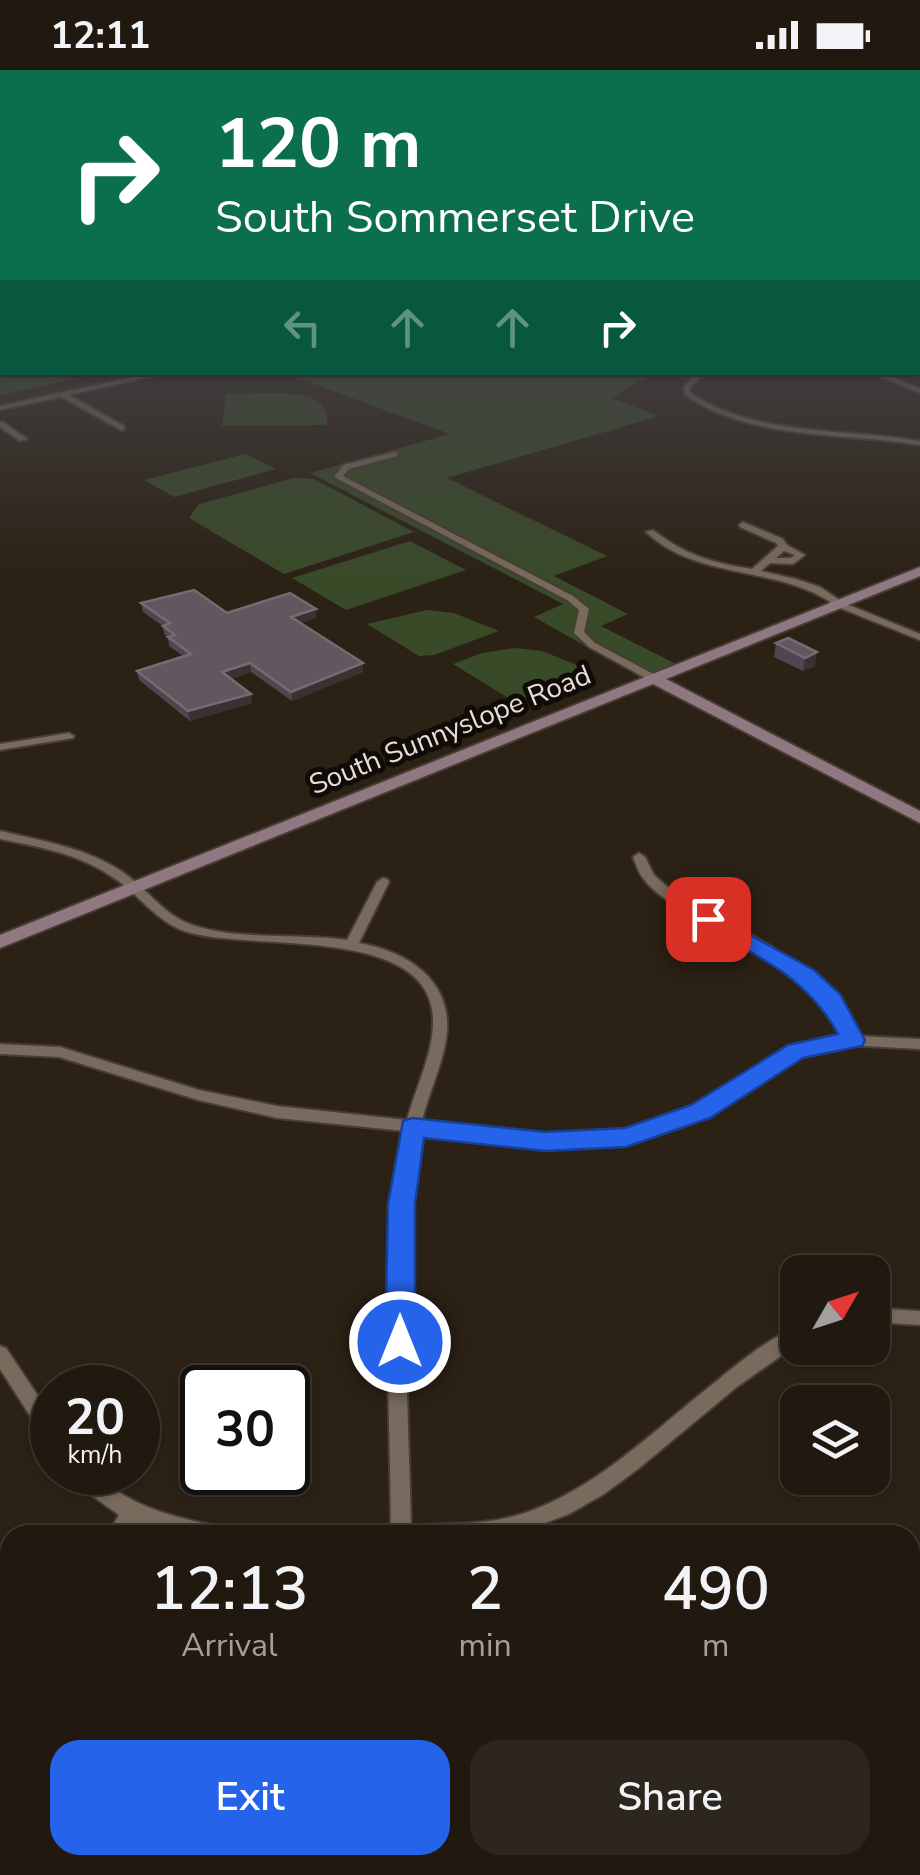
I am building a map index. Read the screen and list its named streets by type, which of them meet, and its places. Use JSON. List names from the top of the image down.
{
  "streets": {
    "street": ["South Sunnyslope Road"]
  },
  "north": "top right",
  "page": {
    "status": "12:11",
    "turn": ["120 m", "South Sommerset Drive"],
    "speed": "20 km/h",
    "limit": "30",
    "eta": [
      "12:13",
      "Arrival",
      "2",
      "min",
      "490",
      "m"
    ],
    "buttons": ["Exit", "Share"]
  }
}
